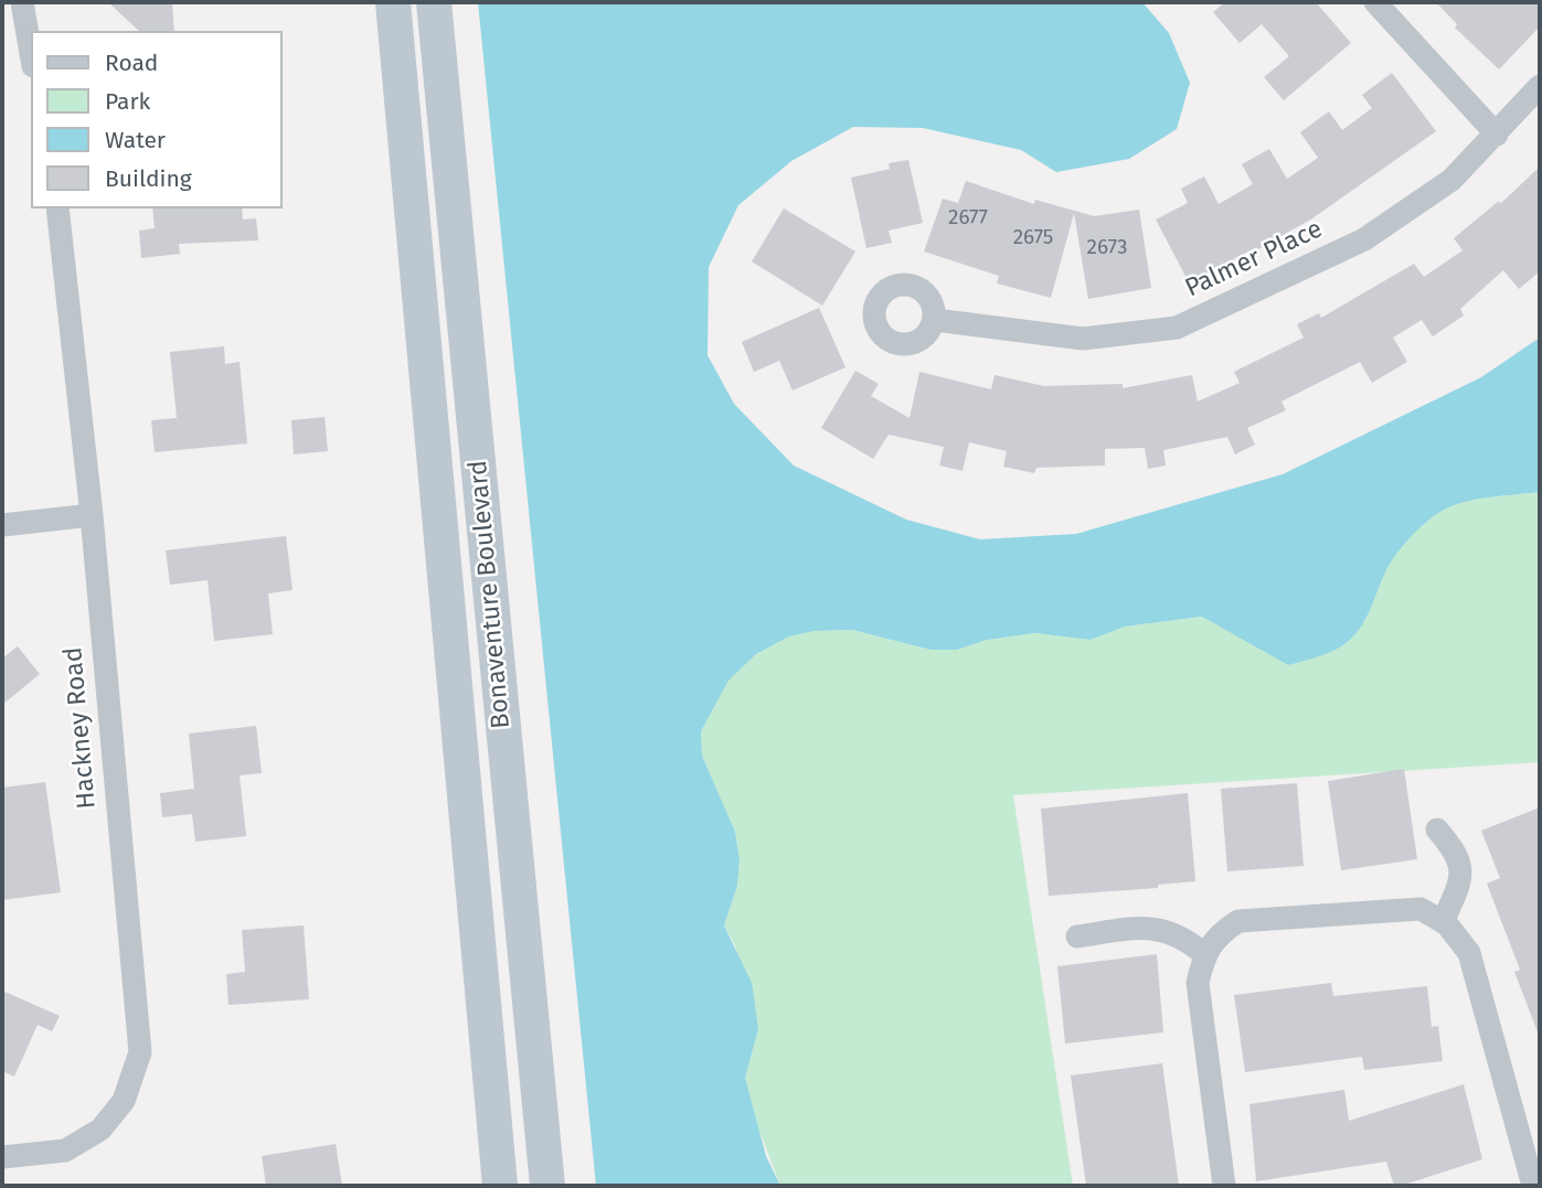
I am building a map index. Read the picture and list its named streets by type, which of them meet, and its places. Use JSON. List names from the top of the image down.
{
  "streets": {
    "main road": ["Bonaventure Boulevard"],
    "street": ["Palmer Place", "Hackney Road"]
  },
  "house_numbers": ["2677", "2675", "2673"],
  "legend": [
    "Road",
    "Park",
    "Water",
    "Building"
  ]
}
